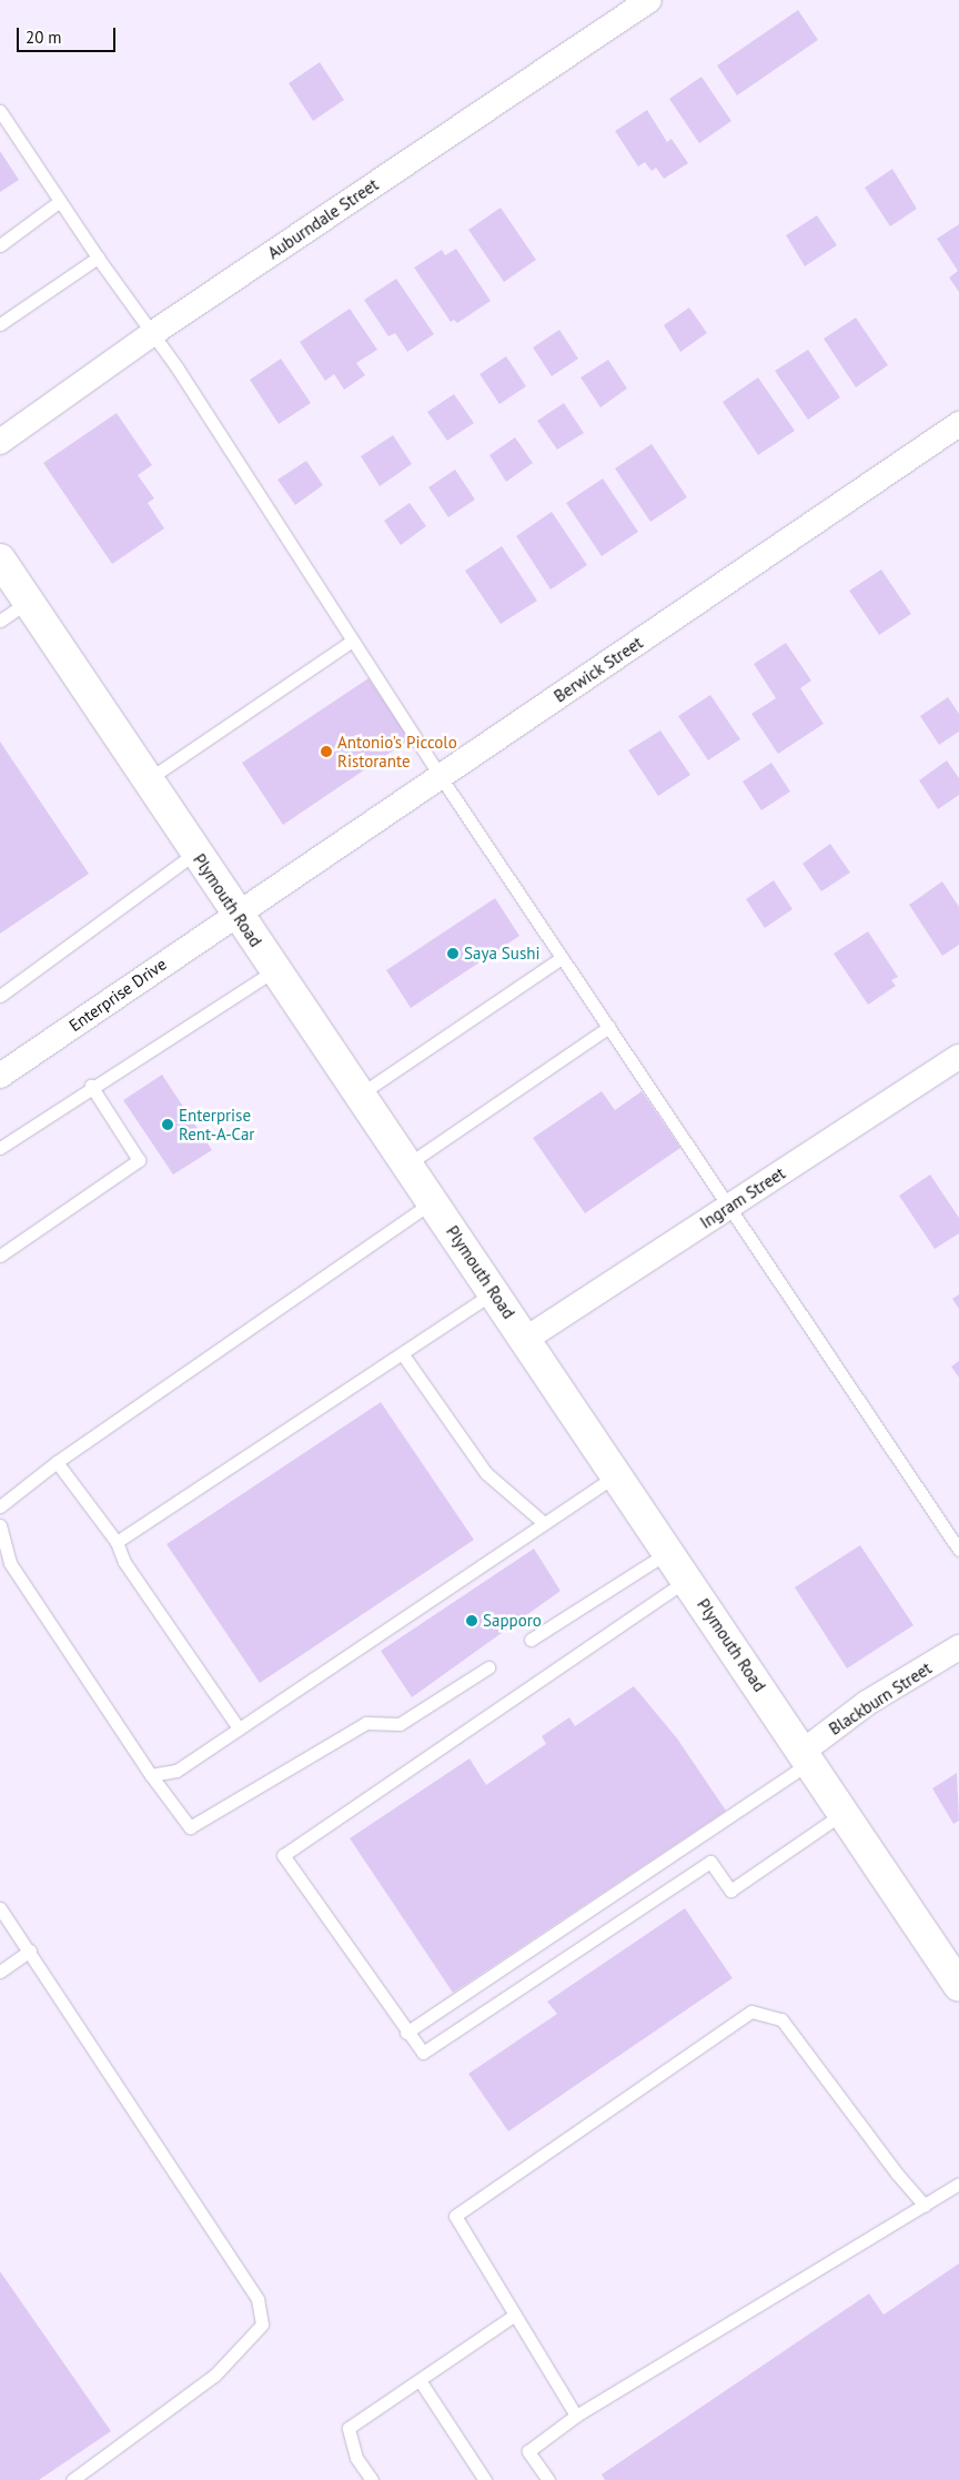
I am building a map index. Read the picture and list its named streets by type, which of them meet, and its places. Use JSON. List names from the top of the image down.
{
  "streets": {
    "main road": ["Plymouth Road"],
    "street": [
      "Auburndale Street",
      "Berwick Street",
      "Enterprise Drive",
      "Ingram Street",
      "Blackburn Street"
    ]
  },
  "crossings": [
    ["Berwick Street", "Plymouth Road"],
    ["Berwick Street", "Enterprise Drive"],
    ["Plymouth Road", "Enterprise Drive"],
    ["Plymouth Road", "Ingram Street"],
    ["Plymouth Road", "Blackburn Street"]
  ],
  "places": [
    "Antonio's Piccolo Ristorante",
    "Saya Sushi",
    "Enterprise Rent-A-Car",
    "Sapporo"
  ],
  "scale_bar": "20 m"
}
